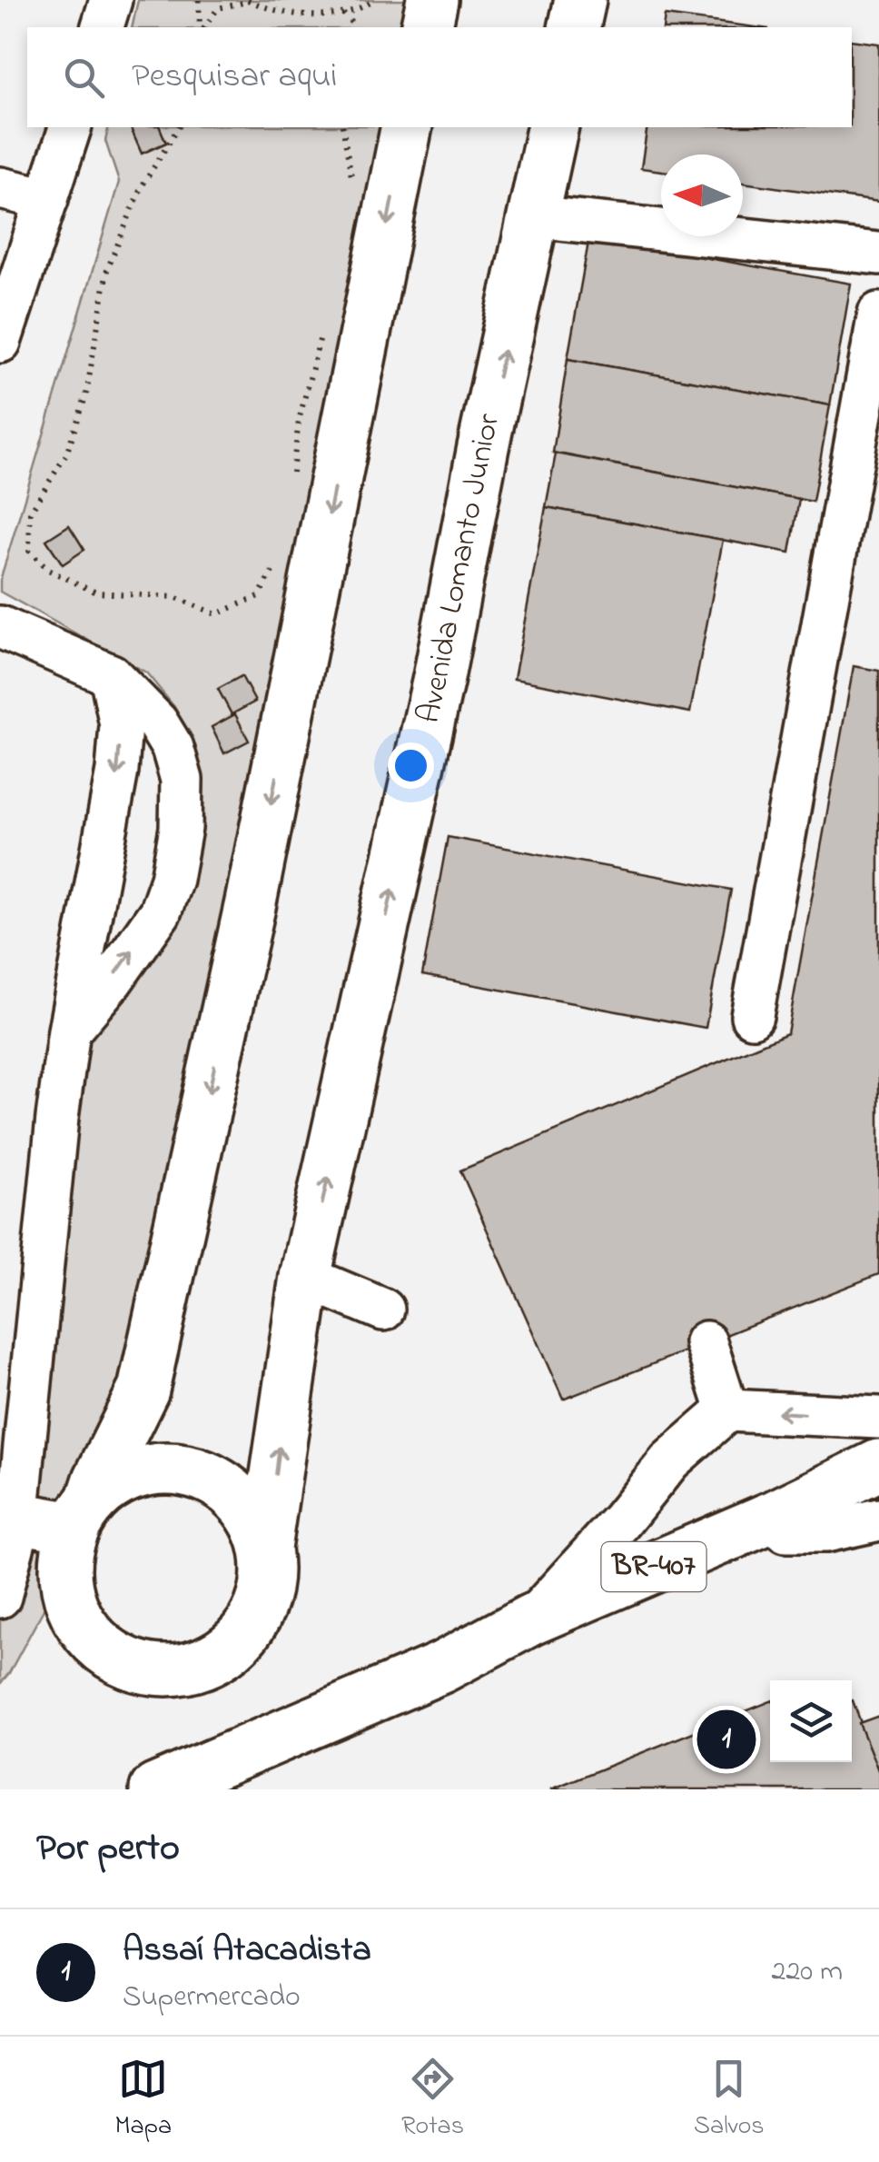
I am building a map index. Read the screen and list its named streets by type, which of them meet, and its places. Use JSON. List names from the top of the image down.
{
  "streets": {
    "main road": ["Avenida Lomanto Junior", "BR-407"]
  },
  "north": "left",
  "page": {
    "search": "Pesquisar aqui",
    "pins": "1",
    "heading": "Por perto",
    "list": [
      {
        "mark": "1",
        "name": "Assaí Atacadista",
        "note": "Supermercado",
        "value": "220 m"
      }
    ],
    "nav": ["Mapa", "Rotas", "Salvos"]
  }
}
